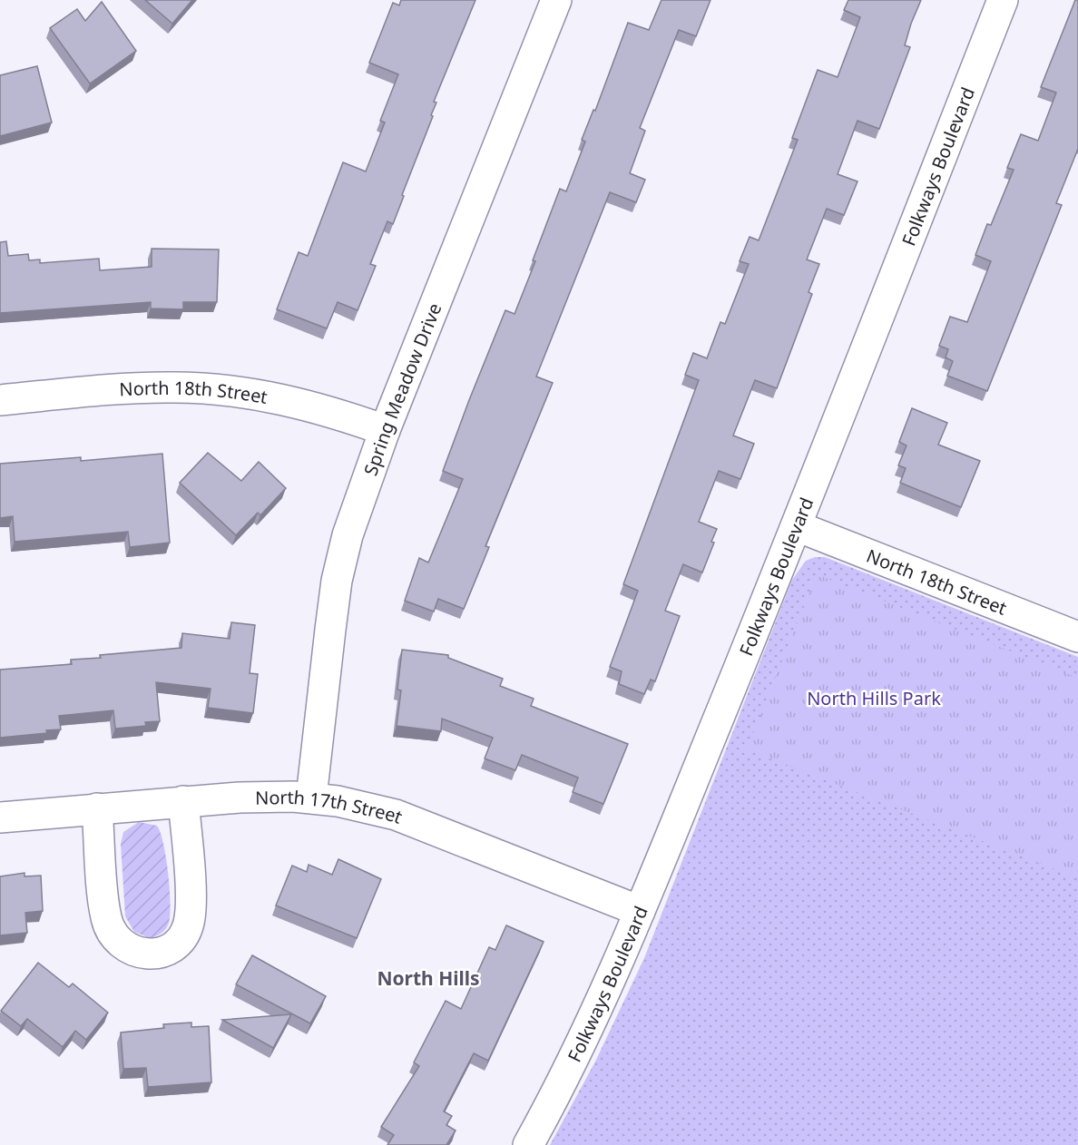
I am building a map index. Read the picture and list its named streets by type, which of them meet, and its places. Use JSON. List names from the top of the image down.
{
  "streets": {
    "street": [
      "Folkways Boulevard",
      "Spring Meadow Drive",
      "North 18th Street",
      "North 17th Street"
    ]
  },
  "crossings": [
    ["Folkways Boulevard", "North 18th Street"],
    ["Folkways Boulevard", "North 17th Street"],
    ["Spring Meadow Drive", "North 18th Street"],
    ["Spring Meadow Drive", "North 17th Street"]
  ],
  "districts": ["North Hills"],
  "parks": ["North Hills Park"]
}
